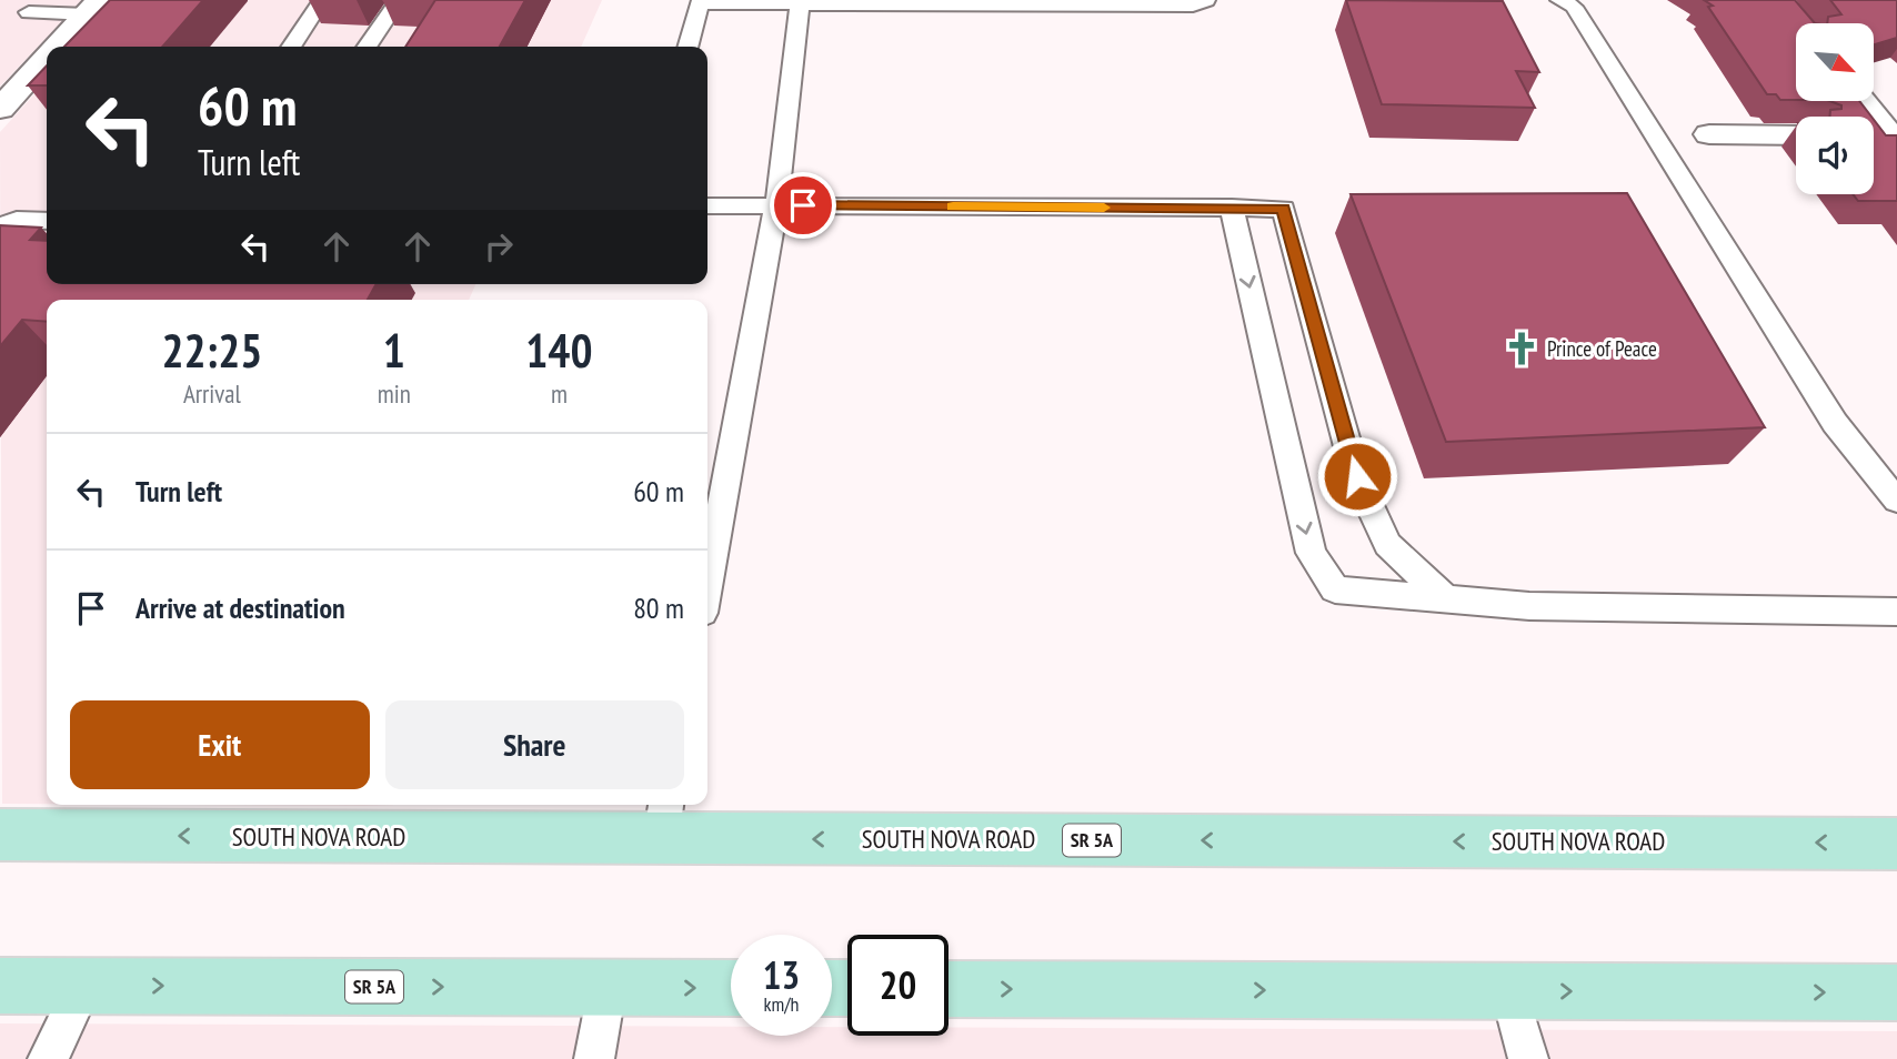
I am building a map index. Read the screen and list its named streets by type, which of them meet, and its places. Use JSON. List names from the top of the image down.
{
  "streets": {
    "main road": ["SOUTH NOVA ROAD", "SR 5A"]
  },
  "places": {
    "church": ["Prince of Peace"]
  },
  "north": "bottom right",
  "page": {
    "turn": ["60 m", "Turn left"],
    "eta": [
      "22:25",
      "Arrival",
      "1",
      "min",
      "140",
      "m"
    ],
    "list": [
      {
        "name": "Turn left",
        "value": "60 m"
      },
      {
        "name": "Arrive at destination",
        "value": "80 m"
      }
    ],
    "buttons": ["Exit", "Share"],
    "speed": "13 km/h",
    "limit": "20"
  }
}
